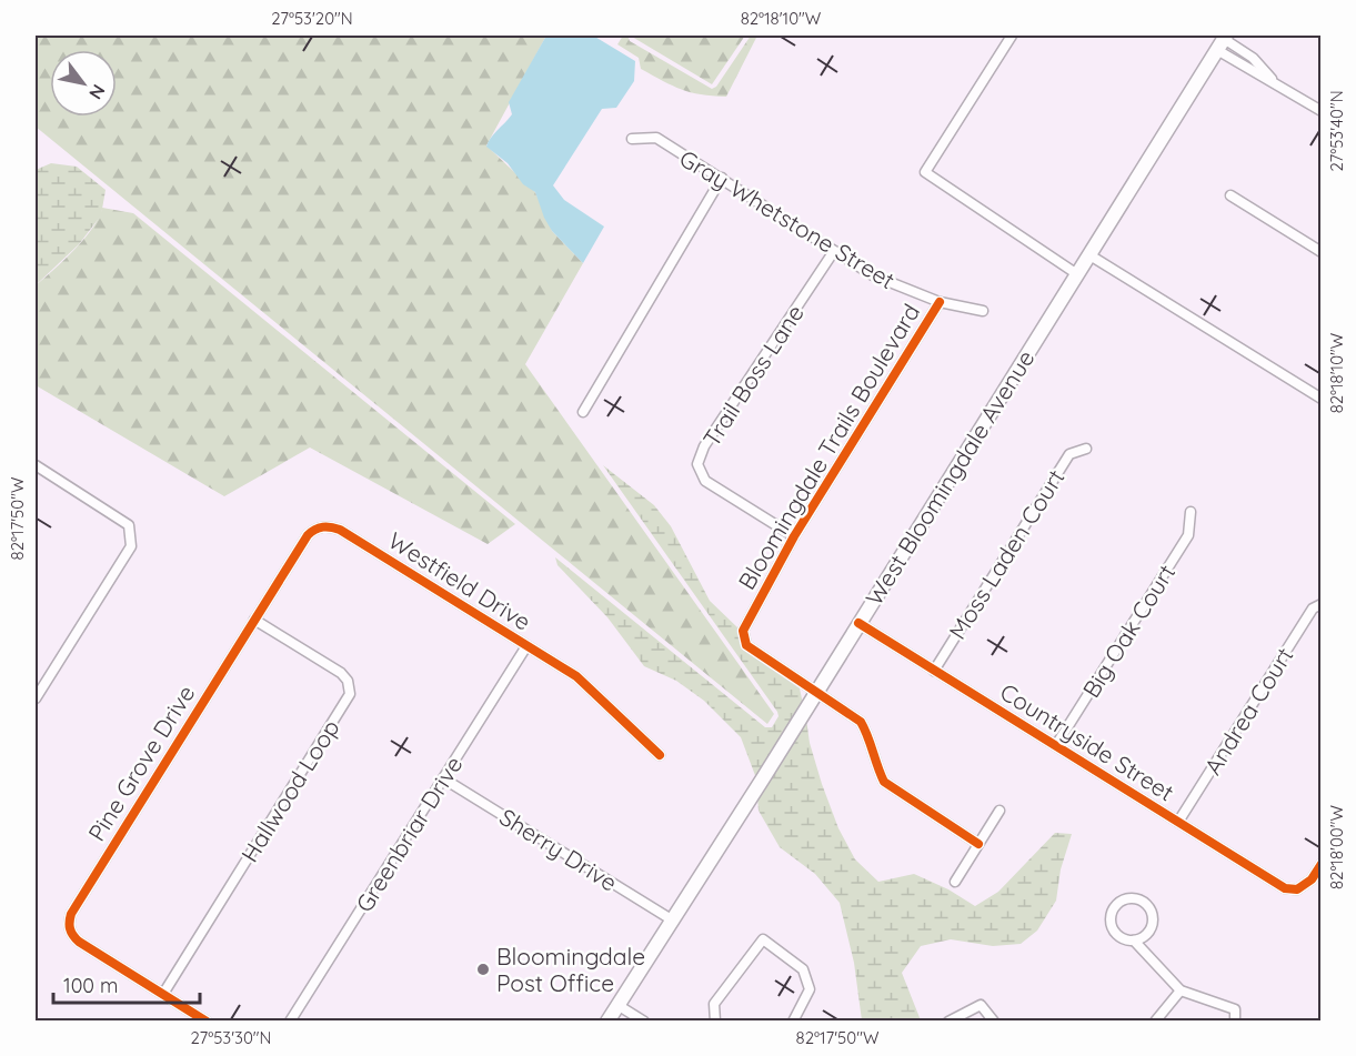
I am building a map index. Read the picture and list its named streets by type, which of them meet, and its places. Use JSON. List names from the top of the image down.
{
  "streets": {
    "main road": ["West Bloomingdale Avenue"],
    "street": [
      "Gray Whetstone Street",
      "Trail Boss Lane",
      "Bloomingdale Trails Boulevard",
      "Moss Laden Court",
      "Westfield Drive",
      "Big Oak Court",
      "Andrea Court",
      "Countryside Street",
      "Pine Grove Drive",
      "Hallwood Loop",
      "Greenbriar Drive",
      "Sherry Drive"
    ]
  },
  "crossings": [
    ["Gray Whetstone Street", "Trail Boss Lane"],
    ["Gray Whetstone Street", "Bloomingdale Trails Boulevard"],
    ["Trail Boss Lane", "Bloomingdale Trails Boulevard"],
    ["Bloomingdale Trails Boulevard", "West Bloomingdale Avenue"],
    ["West Bloomingdale Avenue", "Countryside Street"],
    ["West Bloomingdale Avenue", "Sherry Drive"],
    ["Moss Laden Court", "Countryside Street"],
    ["Westfield Drive", "Pine Grove Drive"],
    ["Westfield Drive", "Hallwood Loop"],
    ["Westfield Drive", "Greenbriar Drive"],
    ["Big Oak Court", "Countryside Street"],
    ["Andrea Court", "Countryside Street"],
    ["Pine Grove Drive", "Hallwood Loop"],
    ["Greenbriar Drive", "Sherry Drive"]
  ],
  "places": ["Bloomingdale Post Office"],
  "scale_bar": "100 m",
  "north": "bottom right",
  "coordinates": [
    "27°53'20\"N",
    "82°18'10\"W",
    "27°53'40\"N",
    "82°17'50\"W",
    "82°18'00\"W",
    "27°53'30\"N"
  ]
}
